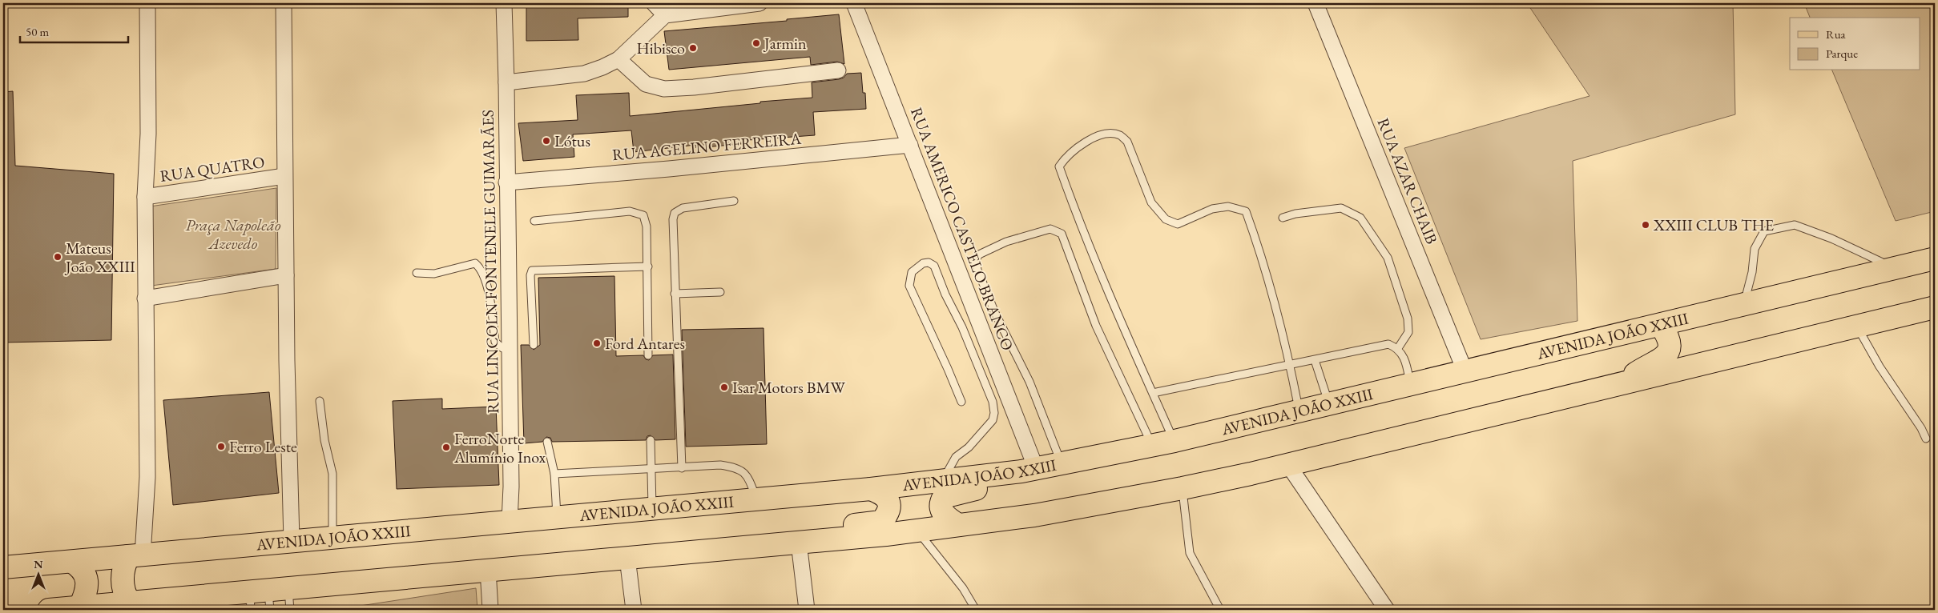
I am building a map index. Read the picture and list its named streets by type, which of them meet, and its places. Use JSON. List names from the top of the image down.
{
  "streets": {
    "main road": ["AVENIDA JOÃO XXIII"],
    "street": [
      "RUA AGELINO FERREIRA",
      "RUA QUATRO",
      "RUA AZAR CHAIB",
      "RUA AMERICO CASTELO BRANCO",
      "RUA LINCOLN FONTENELE GUIMARÃES"
    ]
  },
  "crossings": [
    ["RUA AGELINO FERREIRA", "RUA AMERICO CASTELO BRANCO"],
    ["RUA AGELINO FERREIRA", "RUA LINCOLN FONTENELE GUIMARÃES"],
    ["RUA AZAR CHAIB", "AVENIDA JOÃO XXIII"],
    ["RUA AMERICO CASTELO BRANCO", "AVENIDA JOÃO XXIII"],
    ["RUA LINCOLN FONTENELE GUIMARÃES", "AVENIDA JOÃO XXIII"]
  ],
  "parks": ["Praça Napoleão Azevedo"],
  "places": [
    "Jarmin",
    "Hibisco",
    "Lótus",
    "XXIII CLUB THE",
    "Mateus João XXIII",
    "Ford Antares",
    "Isar Motors BMW",
    "Ferro Leste",
    "FerroNorte Alumínio Inox"
  ],
  "legend": ["Rua", "Parque"],
  "scale_bar": "50 m",
  "north": "top"
}
